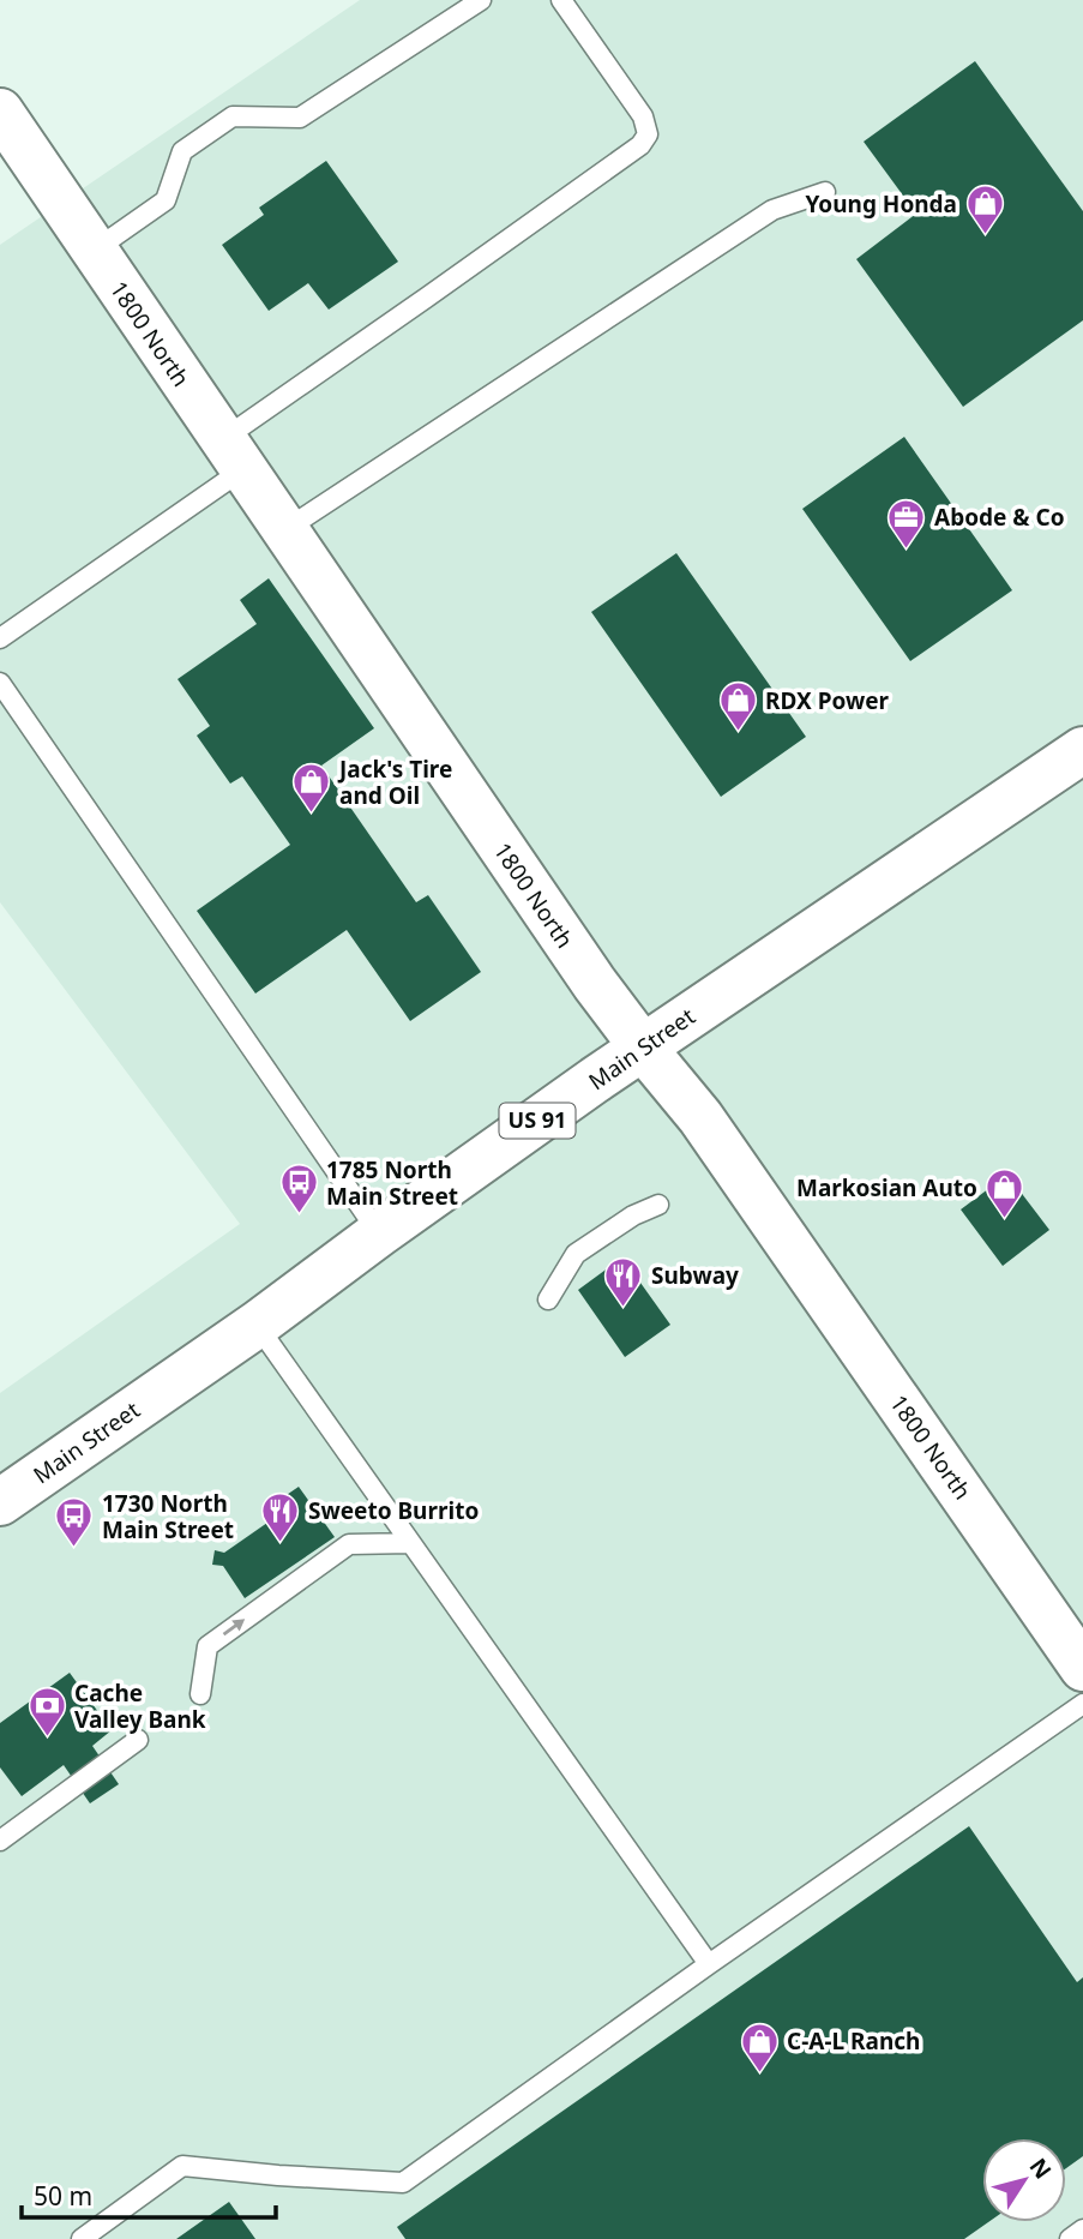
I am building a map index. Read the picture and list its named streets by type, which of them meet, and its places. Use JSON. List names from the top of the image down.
{
  "streets": {
    "street": ["1800 North", "Main Street", "US 91"]
  },
  "crossings": [
    ["1800 North", "Main Street"]
  ],
  "places": {
    "shop": [
      "Young Honda",
      "RDX Power",
      "Jack's Tire and Oil",
      "Markosian Auto",
      "C-A-L Ranch"
    ],
    "office": ["Abode & Co"],
    "bus stop": ["1785 North Main Street", "1730 North Main Street"],
    "restaurant": ["Subway", "Sweeto Burrito"],
    "bank": ["Cache Valley Bank"]
  },
  "scale_bar": "50 m",
  "north": "top right"
}
